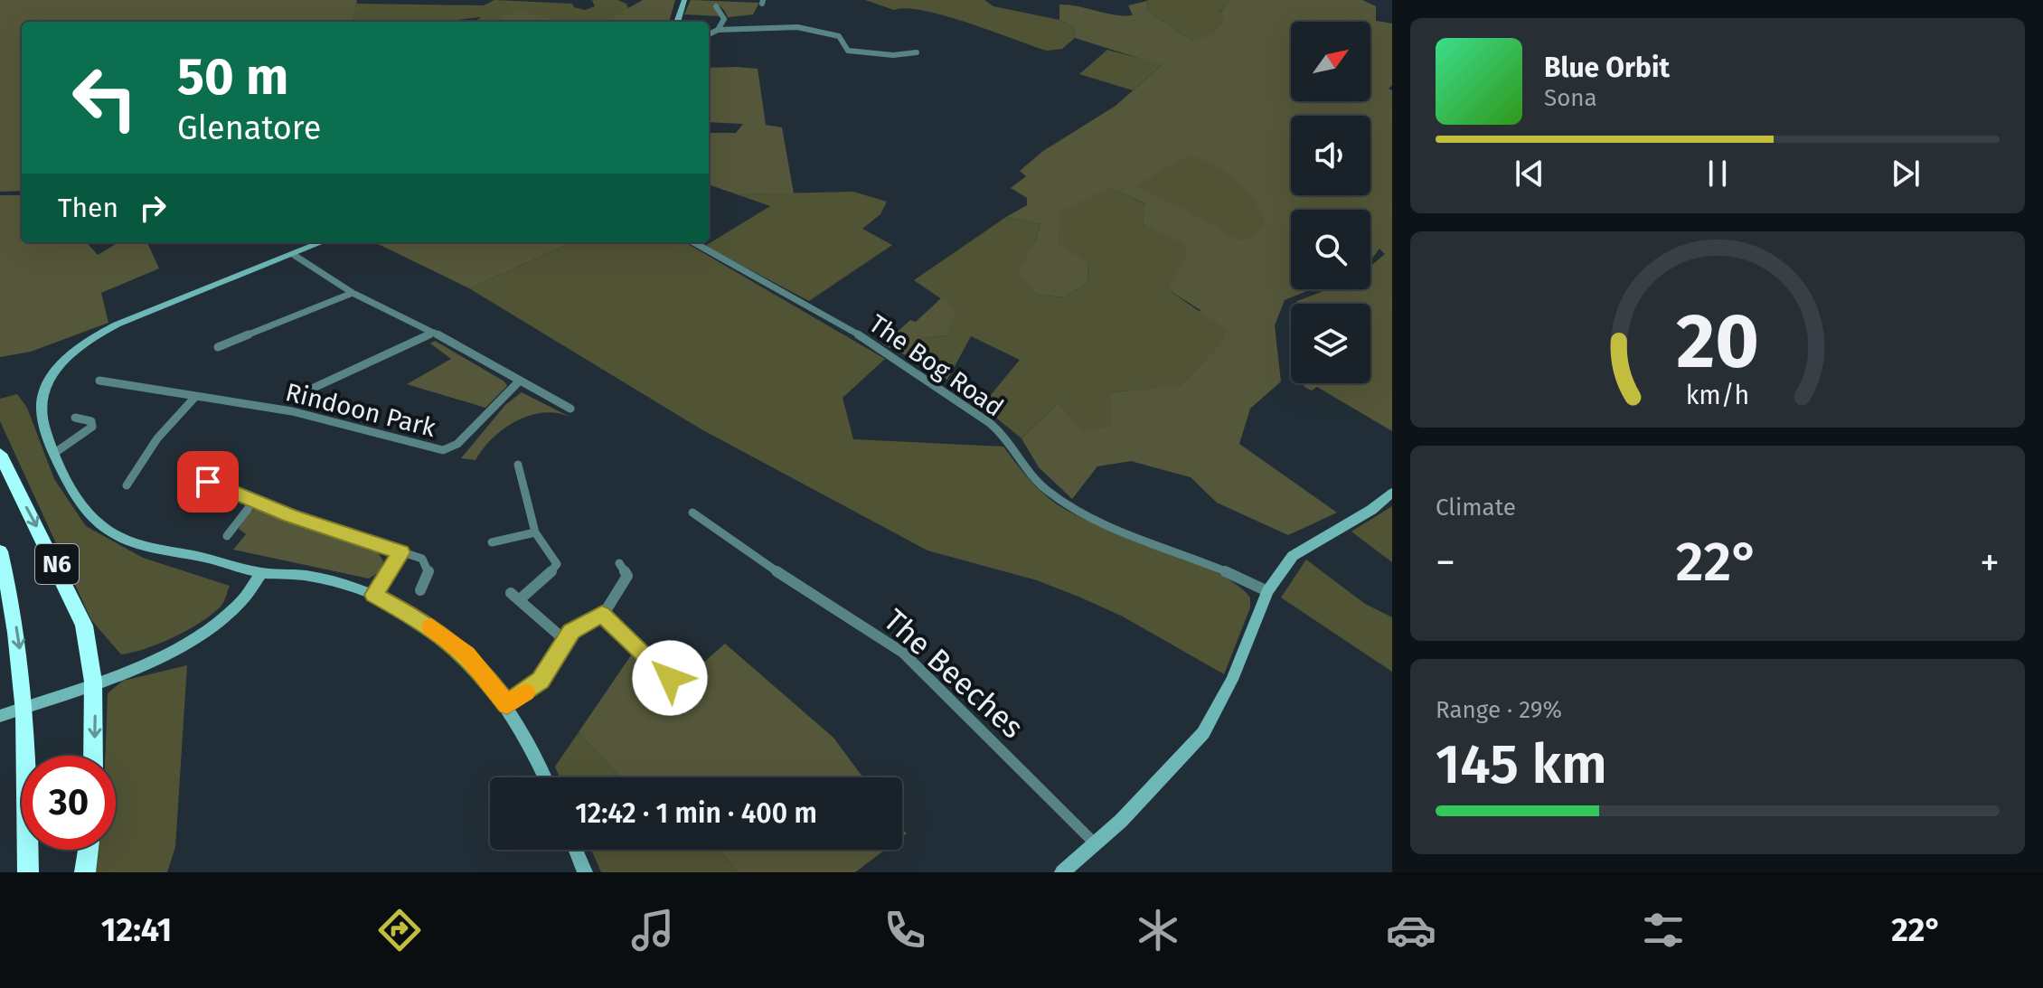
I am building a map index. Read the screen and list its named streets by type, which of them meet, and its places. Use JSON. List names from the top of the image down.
{
  "streets": {
    "highway": ["N6"],
    "street": ["The Bog Road", "Rindoon Park", "The Beeches"]
  },
  "north": "top right",
  "page": {
    "turn": ["50 m", "Glenatore"],
    "song": ["Blue Orbit", "Sona"],
    "then": "Then",
    "tile": [
      "Climate",
      ["Range · 29%", "145 km"]
    ],
    "heat": ["−", "22°", "+"],
    "limit": "30",
    "trip": "12:42 · 1 min · 400 m",
    "tabs": ["12:41", "22°"],
    "gauge": ["20", "km/h"]
  }
}
